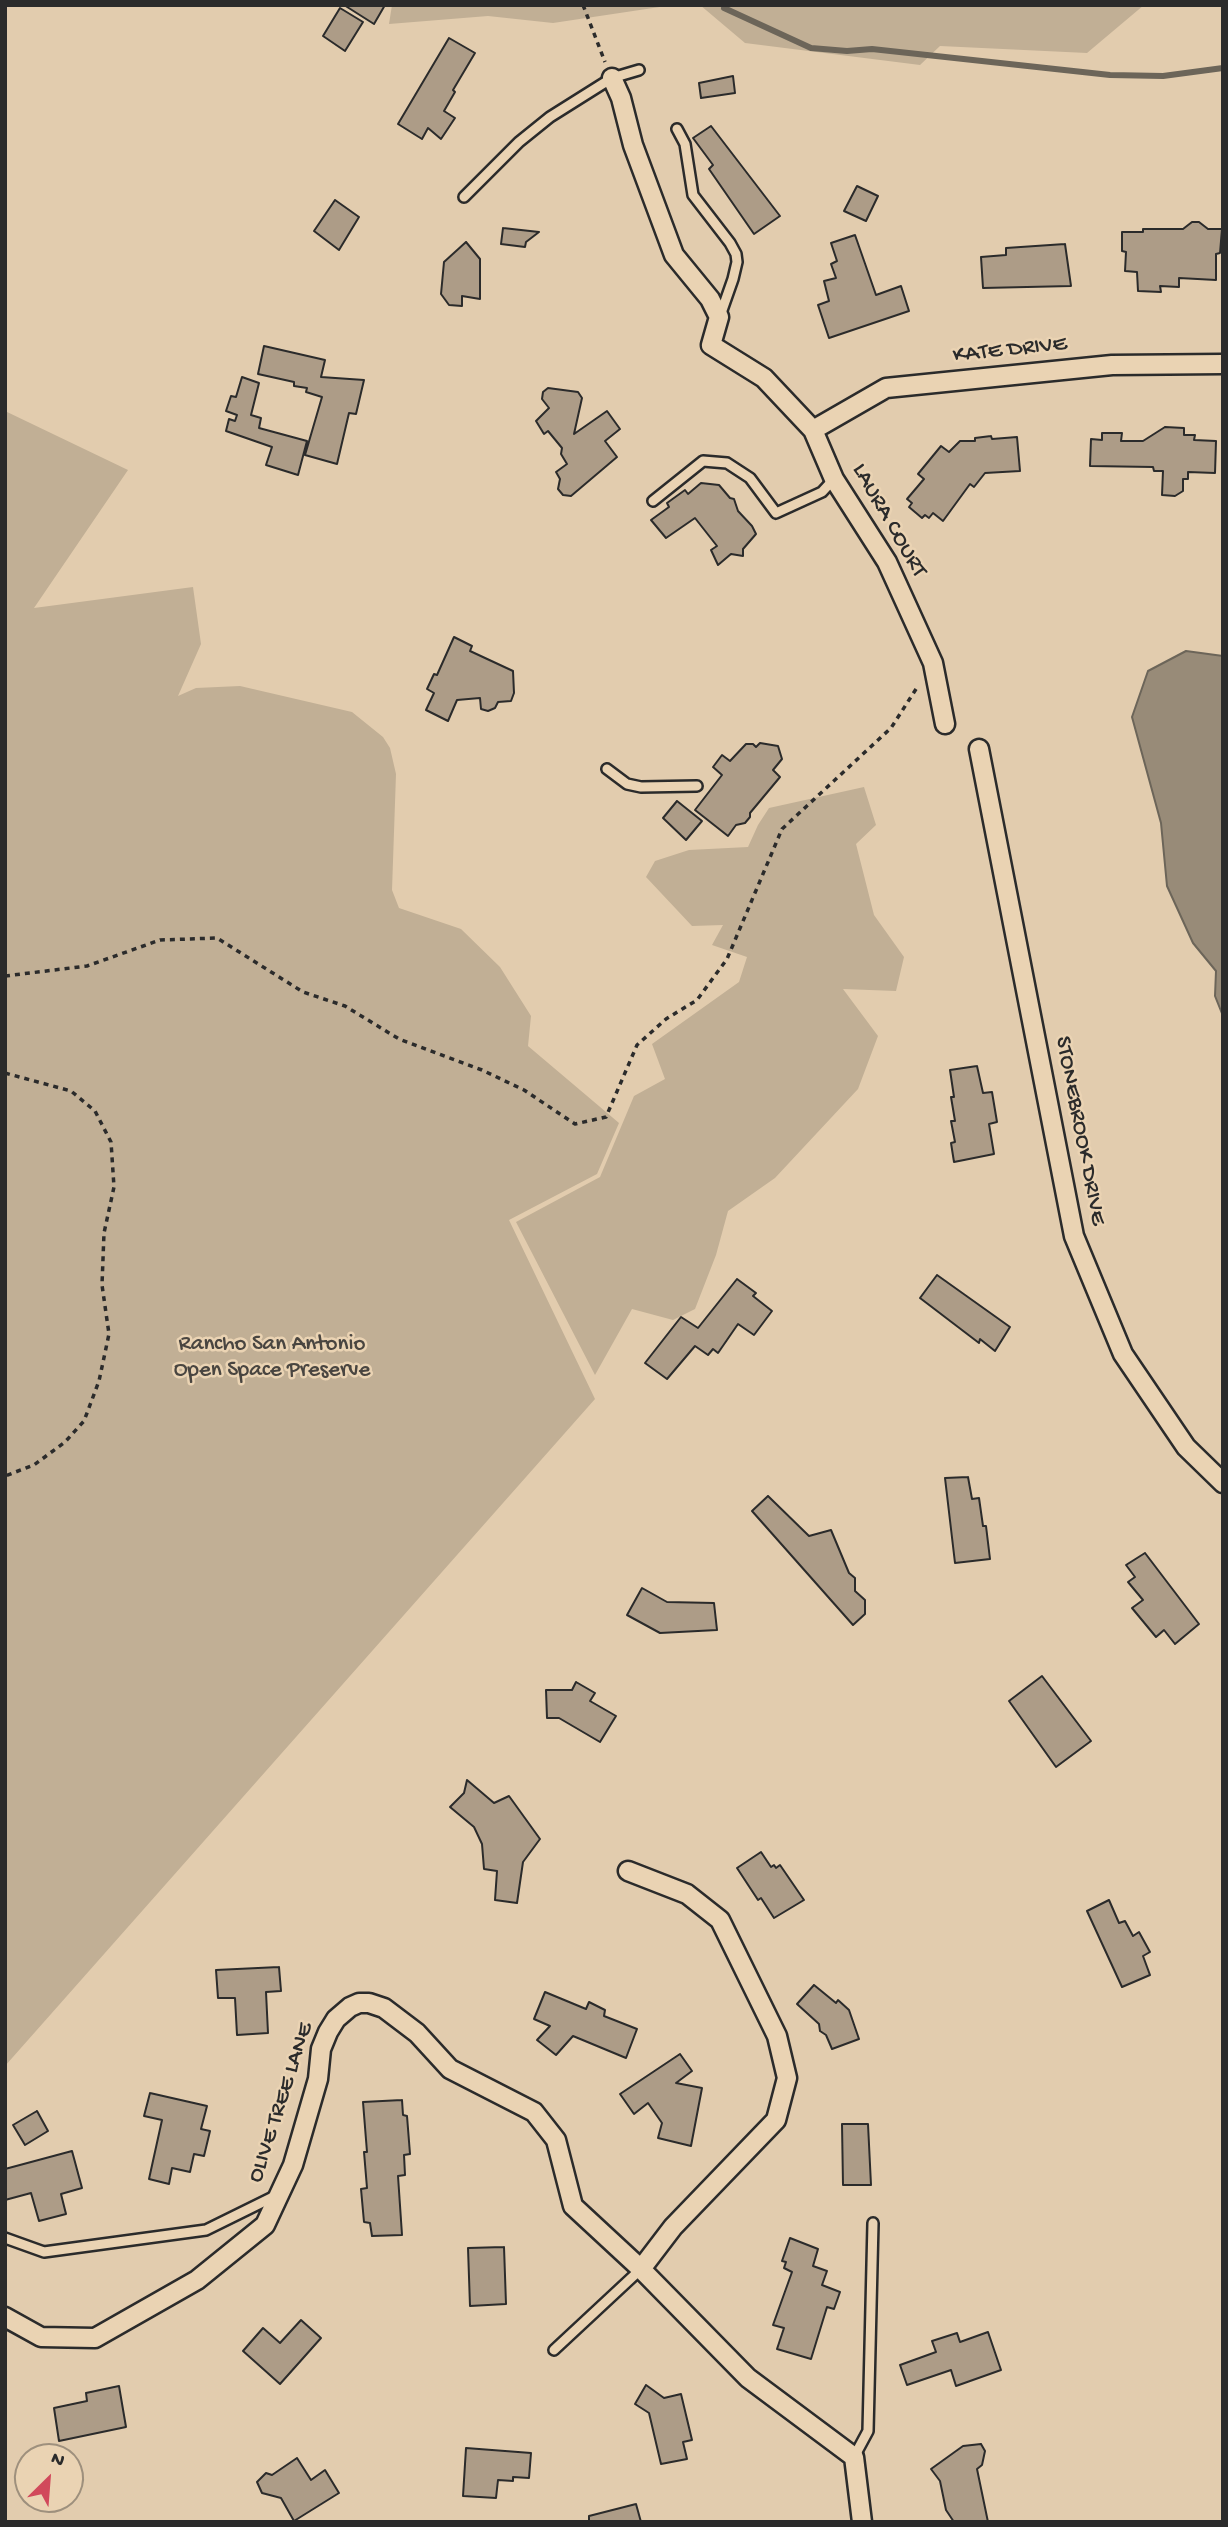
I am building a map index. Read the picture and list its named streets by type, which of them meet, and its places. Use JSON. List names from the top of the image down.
{
  "streets": {
    "street": [
      "KATE DRIVE",
      "LAURA COURT",
      "STONEBROOK DRIVE",
      "OLIVE TREE LANE"
    ]
  },
  "crossings": [
    ["KATE DRIVE", "LAURA COURT"]
  ],
  "parks": ["Rancho San Antonio Open Space Preserve"],
  "north": "top right"
}
